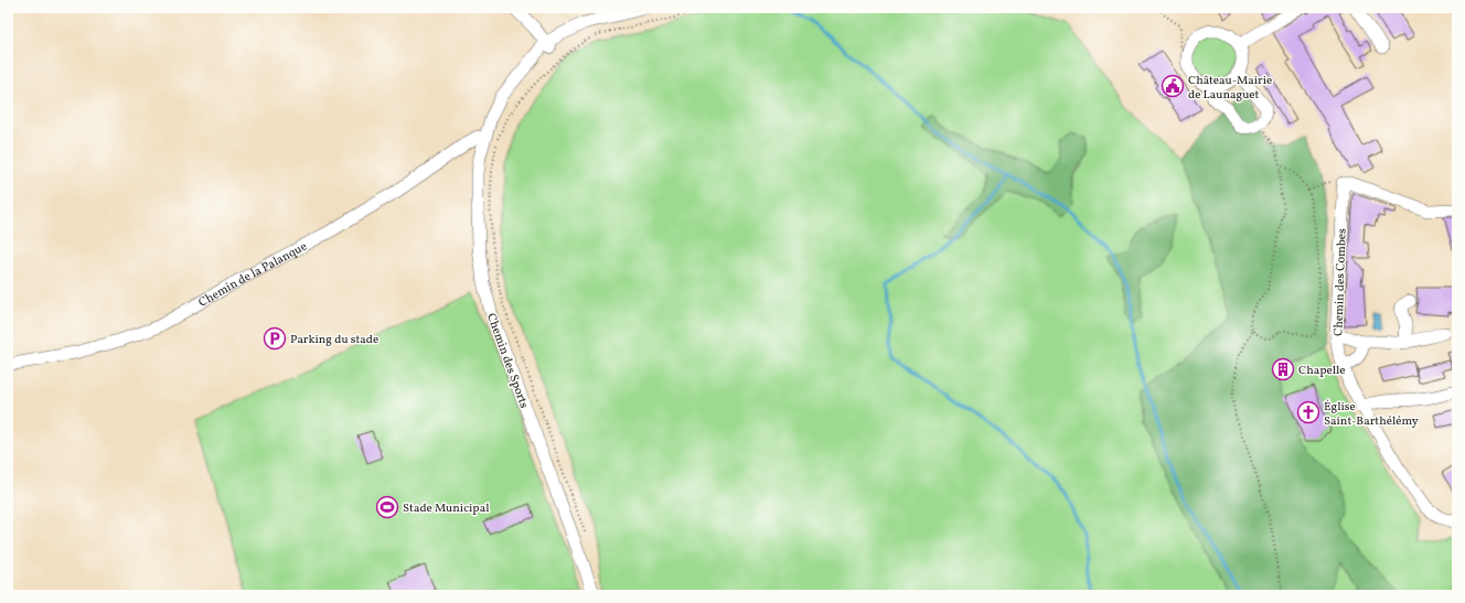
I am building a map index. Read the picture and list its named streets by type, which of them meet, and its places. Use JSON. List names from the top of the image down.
{
  "streets": {
    "street": ["Chemin de la Palanque", "Chemin des Combes", "Chemin des Sports"]
  },
  "places": {
    "public building": ["Château-Mairie de Launaguet"],
    "parking": ["Parking du stade"],
    "building": ["Chapelle"],
    "church": ["Église Saint-Barthélémy"],
    "sports": ["Stade Municipal"]
  }
}
